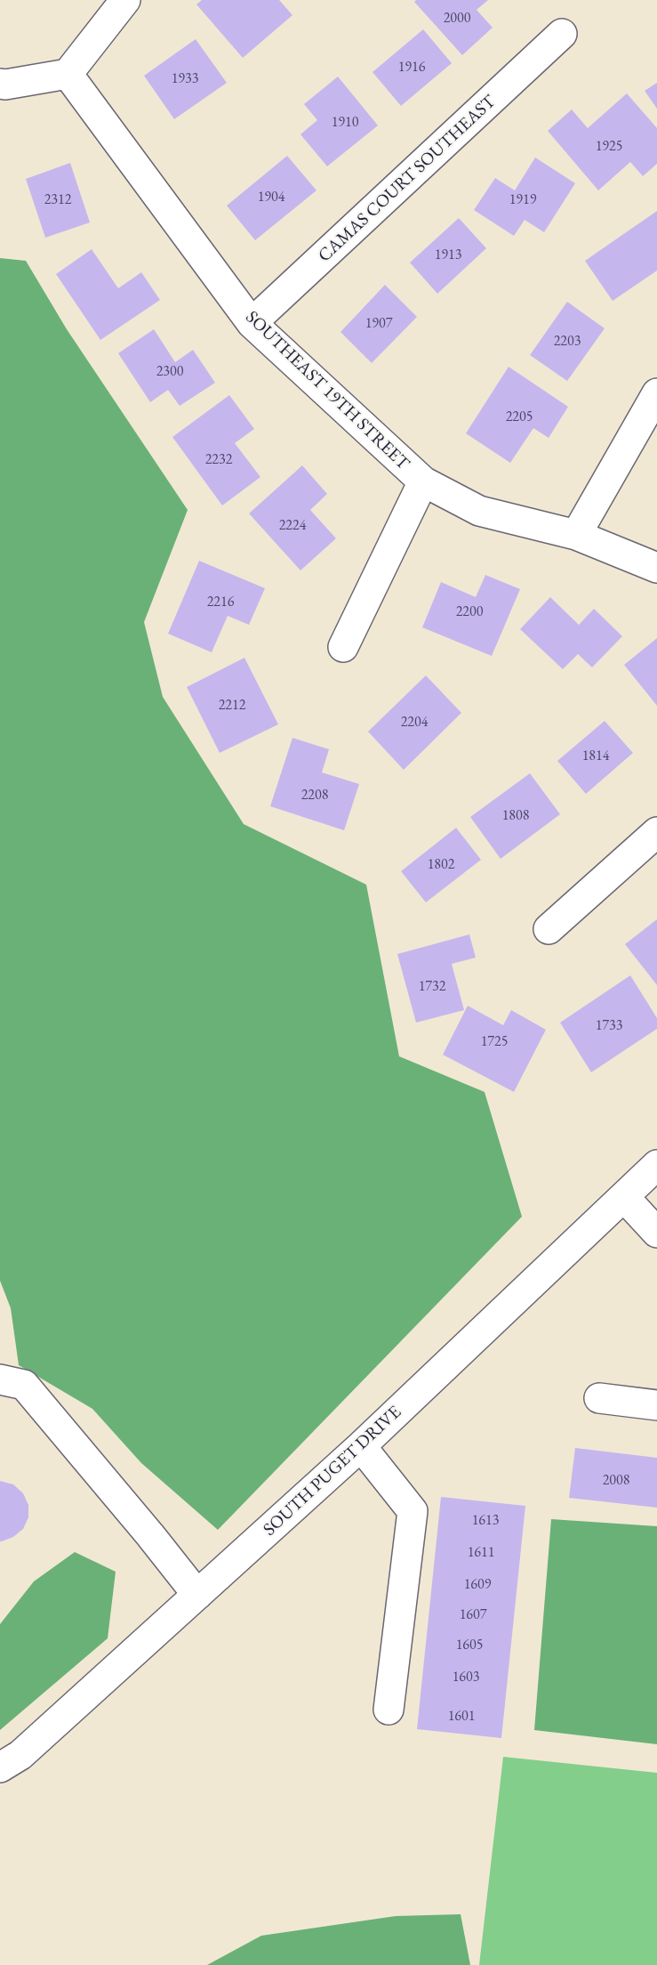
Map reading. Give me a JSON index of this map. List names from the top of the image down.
{
  "streets": {
    "street": ["CAMAS COURT SOUTHEAST", "SOUTHEAST 19TH STREET", "SOUTH PUGET DRIVE"]
  },
  "crossings": [
    ["CAMAS COURT SOUTHEAST", "SOUTHEAST 19TH STREET"]
  ],
  "house_numbers": [
    "2000",
    "1916",
    "1933",
    "1910",
    "1925",
    "1904",
    "2312",
    "1919",
    "1913",
    "1907",
    "2203",
    "2300",
    "2205",
    "2232",
    "2224",
    "2216",
    "2200",
    "2212",
    "2204",
    "1814",
    "2208",
    "1808",
    "1802",
    "1732",
    "1733",
    "1725",
    "2008",
    "1613",
    "1611",
    "1609",
    "1607",
    "1605",
    "1603",
    "1601"
  ]
}
